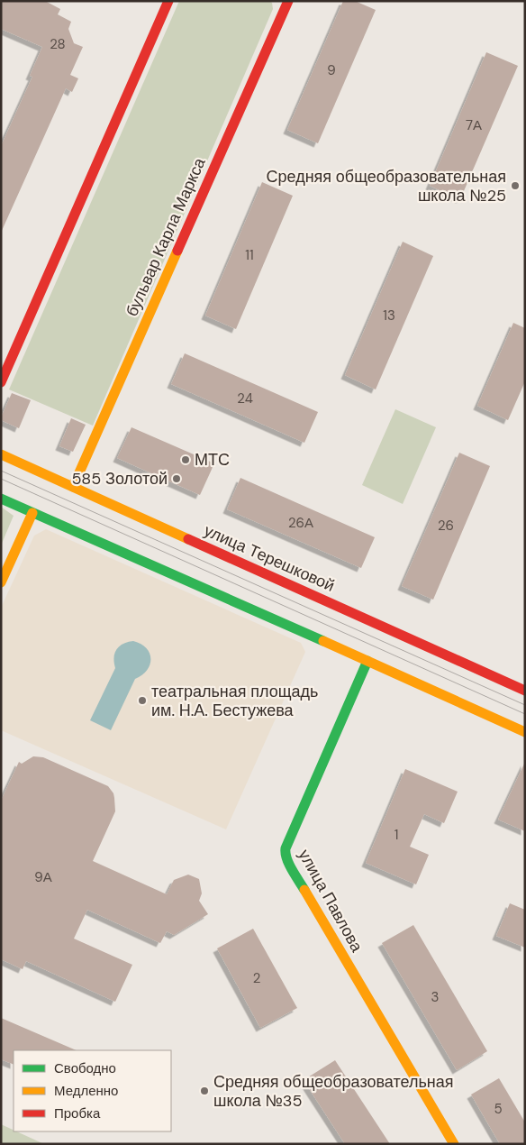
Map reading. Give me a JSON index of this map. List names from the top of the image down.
{
  "streets": {
    "street": ["бульвар Карла Маркса", "улица Терешковой", "улица Павлова"]
  },
  "crossings": [
    ["бульвар Карла Маркса", "улица Терешковой"]
  ],
  "places": [
    "Средняя общеобразовательная школа №25",
    "МТС",
    "585 Золотой",
    "театральная площадь им. Н.А. Бестужева",
    "Средняя общеобразовательная школа №35"
  ],
  "house_numbers": [
    "28",
    "9",
    "7А",
    "11",
    "13",
    "24",
    "26А",
    "26",
    "1",
    "9А",
    "2",
    "3",
    "5"
  ],
  "legend": ["Свободно", "Медленно", "Пробка"]
}
